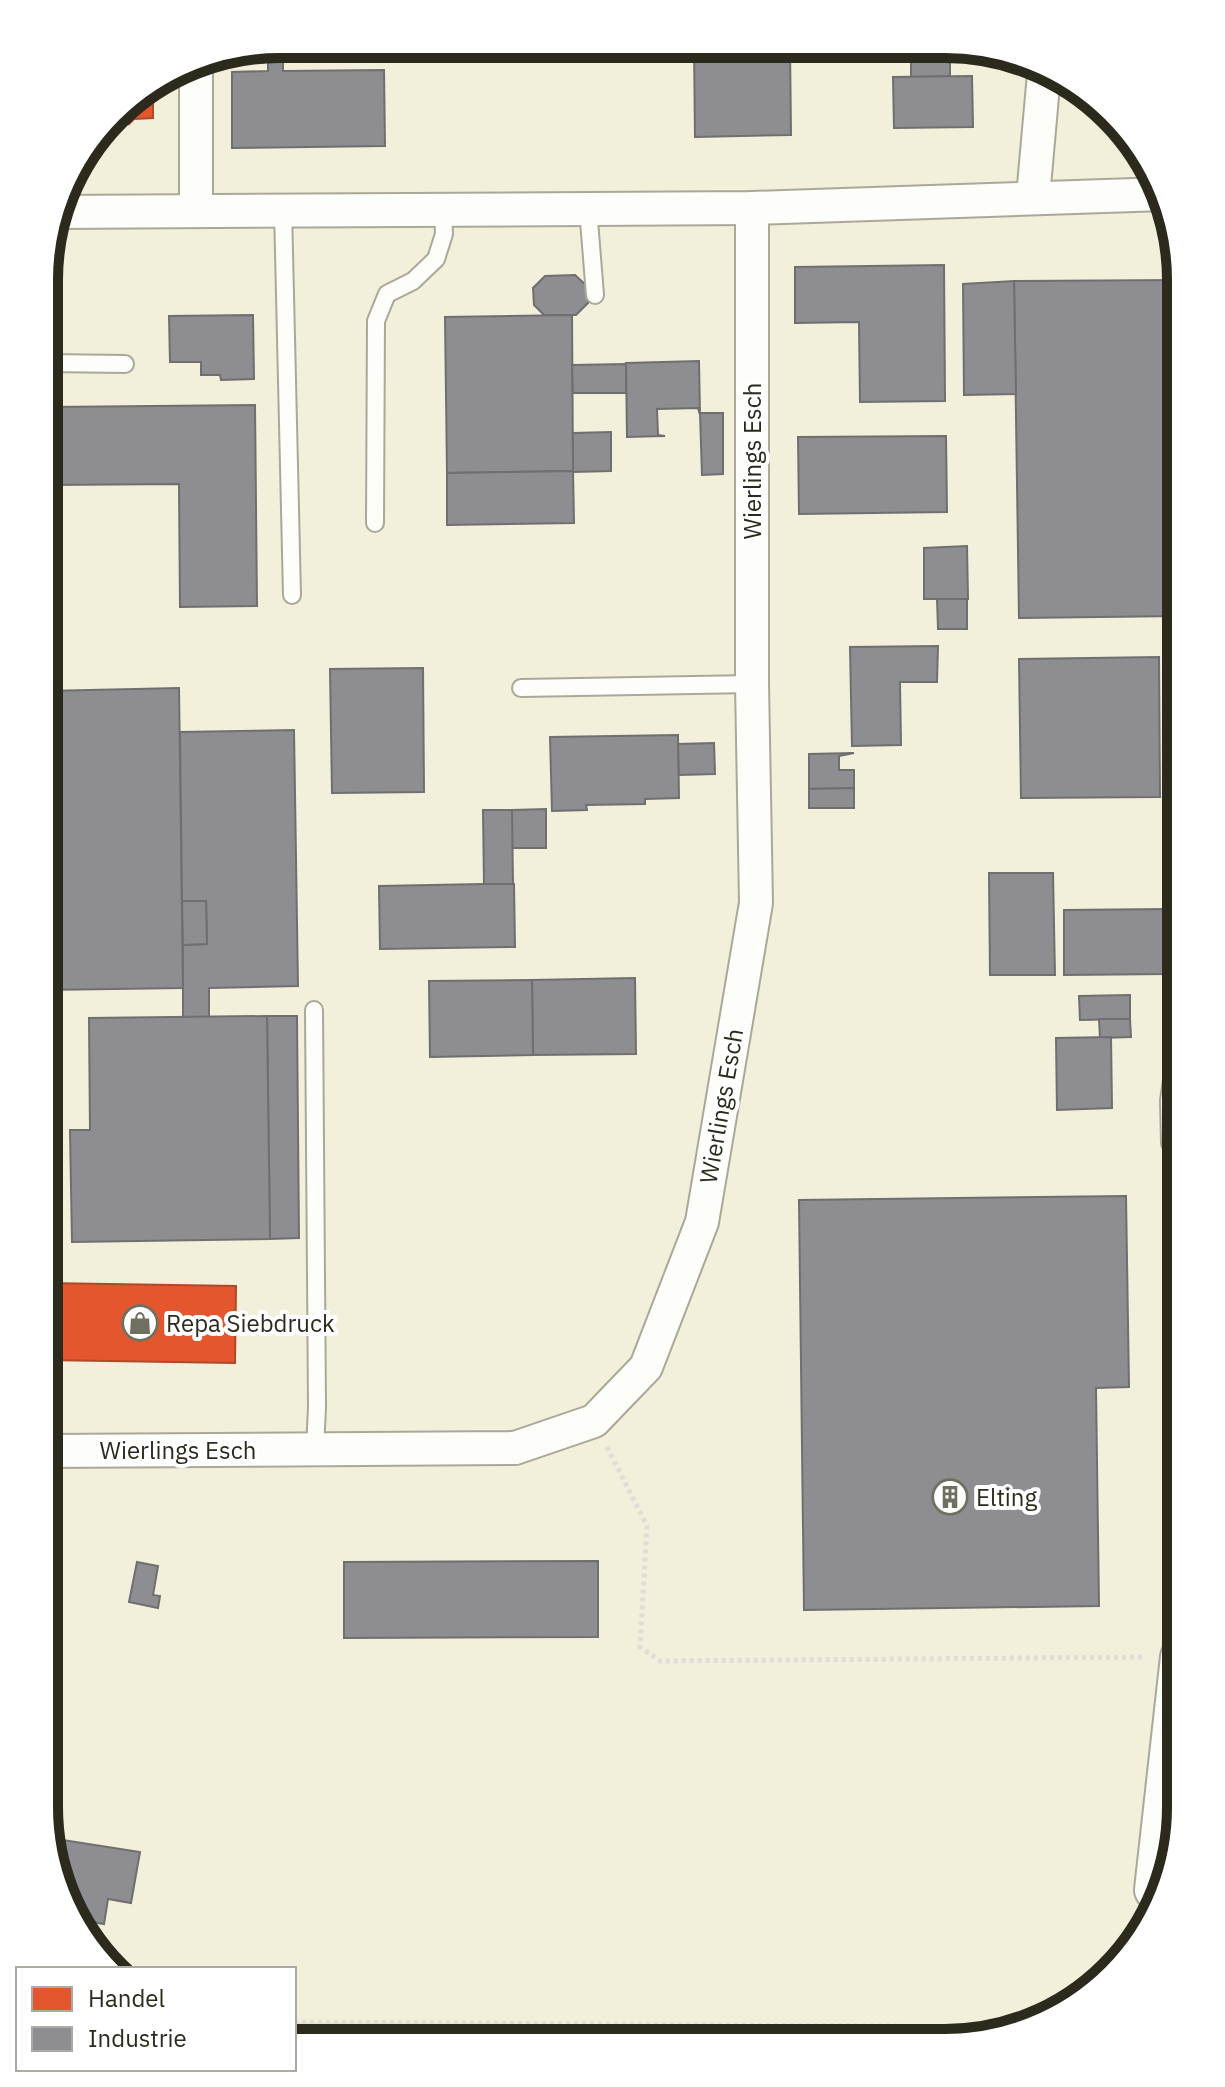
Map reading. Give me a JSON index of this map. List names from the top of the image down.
{
  "streets": {
    "street": ["Wierlings Esch"]
  },
  "places": {
    "shop": ["Repa Siebdruck"],
    "building": ["Elting"]
  },
  "legend": ["Handel", "Industrie"]
}
